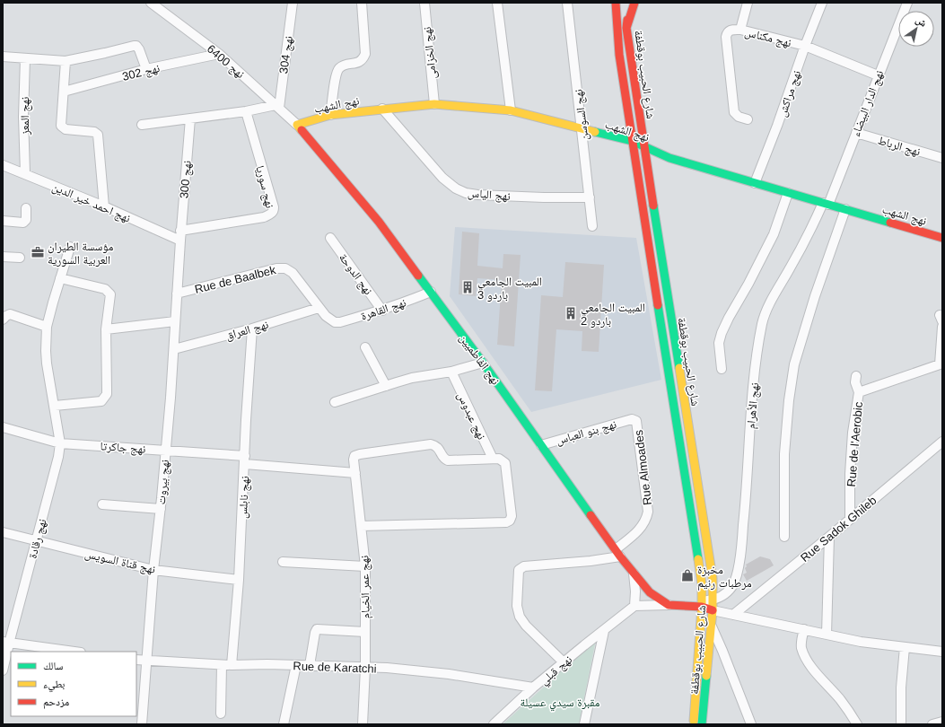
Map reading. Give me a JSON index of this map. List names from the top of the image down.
{
  "streets": {
    "main road": ["شارع الحبيب بوقطفة", "نهج الشهب", "نهج الفاطميين"],
    "street": [
      "نهج مكناس",
      "نهج الخزامى",
      "نهج 304",
      "نهج 6400",
      "نهج 302",
      "نهج مراكش",
      "نهج الدار البيضاء",
      "نهج السوسن",
      "نهج المعز",
      "نهج الرباط",
      "نهج 300",
      "نهج سوريا",
      "نهج الياس",
      "نهج احمد خير الدين",
      "نهج الدوحة",
      "Rue de Baalbek",
      "نهج القاهرة",
      "نهج العراق",
      "نهج الأهرام",
      "نهج عبدوس",
      "نهج بنو العباس",
      "Rue de l'Aerobic",
      "نهج جاكرتا",
      "Rue Almoades",
      "نهج بيروت",
      "نهج نابلس",
      "Rue Sadok Ghileb",
      "نهج رقادة",
      "نهج قناة السويس",
      "نهج عمر الخيام",
      "Rue de Karatchi",
      "نهج قبلي"
    ]
  },
  "crossings": [
    ["نهج مكناس", "نهج مراكش"],
    ["نهج مكناس", "نهج الدار البيضاء"],
    ["نهج الخزامى", "نهج الشهب"],
    ["نهج 304", "نهج 6400"],
    ["نهج 6400", "نهج 302"],
    ["نهج 6400", "نهج الشهب"],
    ["نهج 6400", "نهج الفاطميين"],
    ["شارع الحبيب بوقطفة", "نهج الشهب"],
    ["شارع الحبيب بوقطفة", "نهج الأهرام"],
    ["نهج مراكش", "نهج الشهب"],
    ["نهج الدار البيضاء", "نهج الشهب"],
    ["نهج الدار البيضاء", "نهج الرباط"],
    ["نهج الدار البيضاء", "نهج الأهرام"],
    ["نهج الشهب", "نهج السوسن"],
    ["نهج الشهب", "نهج الياس"],
    ["نهج الشهب", "نهج الفاطميين"],
    ["نهج الشهب", "نهج الأهرام"],
    ["نهج السوسن", "نهج الياس"],
    ["نهج المعز", "نهج احمد خير الدين"],
    ["نهج 300", "نهج سوريا"],
    ["نهج 300", "نهج احمد خير الدين"],
    ["نهج 300", "نهج بيروت"],
    ["نهج سوريا", "نهج احمد خير الدين"],
    ["نهج سوريا", "نهج بيروت"],
    ["نهج احمد خير الدين", "نهج بيروت"],
    ["نهج الدوحة", "نهج القاهرة"],
    ["Rue de Baalbek", "نهج القاهرة"],
    ["Rue de Baalbek", "نهج العراق"],
    ["Rue de Baalbek", "نهج بيروت"],
    ["نهج القاهرة", "نهج الفاطميين"],
    ["نهج العراق", "نهج بيروت"],
    ["نهج العراق", "نهج نابلس"],
    ["نهج الفاطميين", "نهج بنو العباس"],
    ["نهج الفاطميين", "Rue Almoades"],
    ["نهج عبدوس", "نهج عمر الخيام"],
    ["نهج بنو العباس", "Rue Almoades"],
    ["Rue de l'Aerobic", "Rue Sadok Ghileb"],
    ["نهج جاكرتا", "نهج بيروت"],
    ["نهج جاكرتا", "نهج نابلس"],
    ["نهج جاكرتا", "نهج رقادة"],
    ["نهج جاكرتا", "نهج عمر الخيام"],
    ["نهج بيروت", "نهج قناة السويس"],
    ["نهج بيروت", "Rue de Karatchi"],
    ["نهج نابلس", "نهج قناة السويس"],
    ["نهج نابلس", "Rue de Karatchi"],
    ["نهج رقادة", "نهج قناة السويس"],
    ["نهج عمر الخيام", "Rue de Karatchi"],
    ["Rue de Karatchi", "نهج قبلي"]
  ],
  "parks": ["مقبرة سيدي عسيلة"],
  "places": {
    "office": ["مؤسسة الطيران العربية السورية"],
    "building": ["المبيت الجامعي باردو 3", "المبيت الجامعي باردو 2"],
    "shop": ["مخبزة مرطبات رنيم"]
  },
  "legend": ["سالك", "بطيء", "مزدحم"],
  "north": "top right"
}
